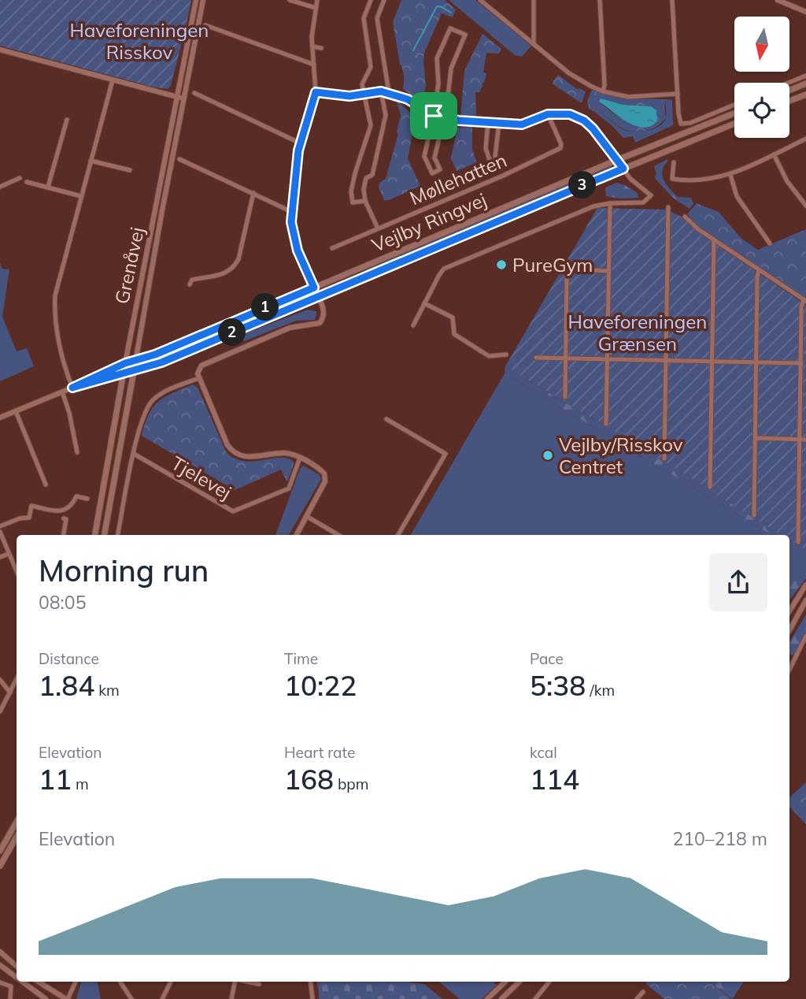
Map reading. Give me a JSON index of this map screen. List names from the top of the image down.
{
  "streets": {
    "main road": ["Vejlby Ringvej", "Grenåvej"],
    "street": ["Møllehatten", "Tjelevej"]
  },
  "crossings": [
    ["Vejlby Ringvej", "Grenåvej"]
  ],
  "parks": ["Haveforeningen Risskov", "Haveforeningen Grænsen"],
  "places": ["PureGym", "Vejlby/Risskov Centret"],
  "north": "bottom",
  "page": {
    "pins": ["3", "1", "2"],
    "heading": ["Morning run", "08:05"],
    "stats": [
      ["Distance", "1.84 km"],
      ["Time", "10:22"],
      ["Pace", "5:38 /km"],
      ["Elevation", "11 m"],
      ["Heart rate", "168 bpm"],
      ["kcal", "114"]
    ],
    "chart": ["Elevation", "210–218 m"]
  }
}
